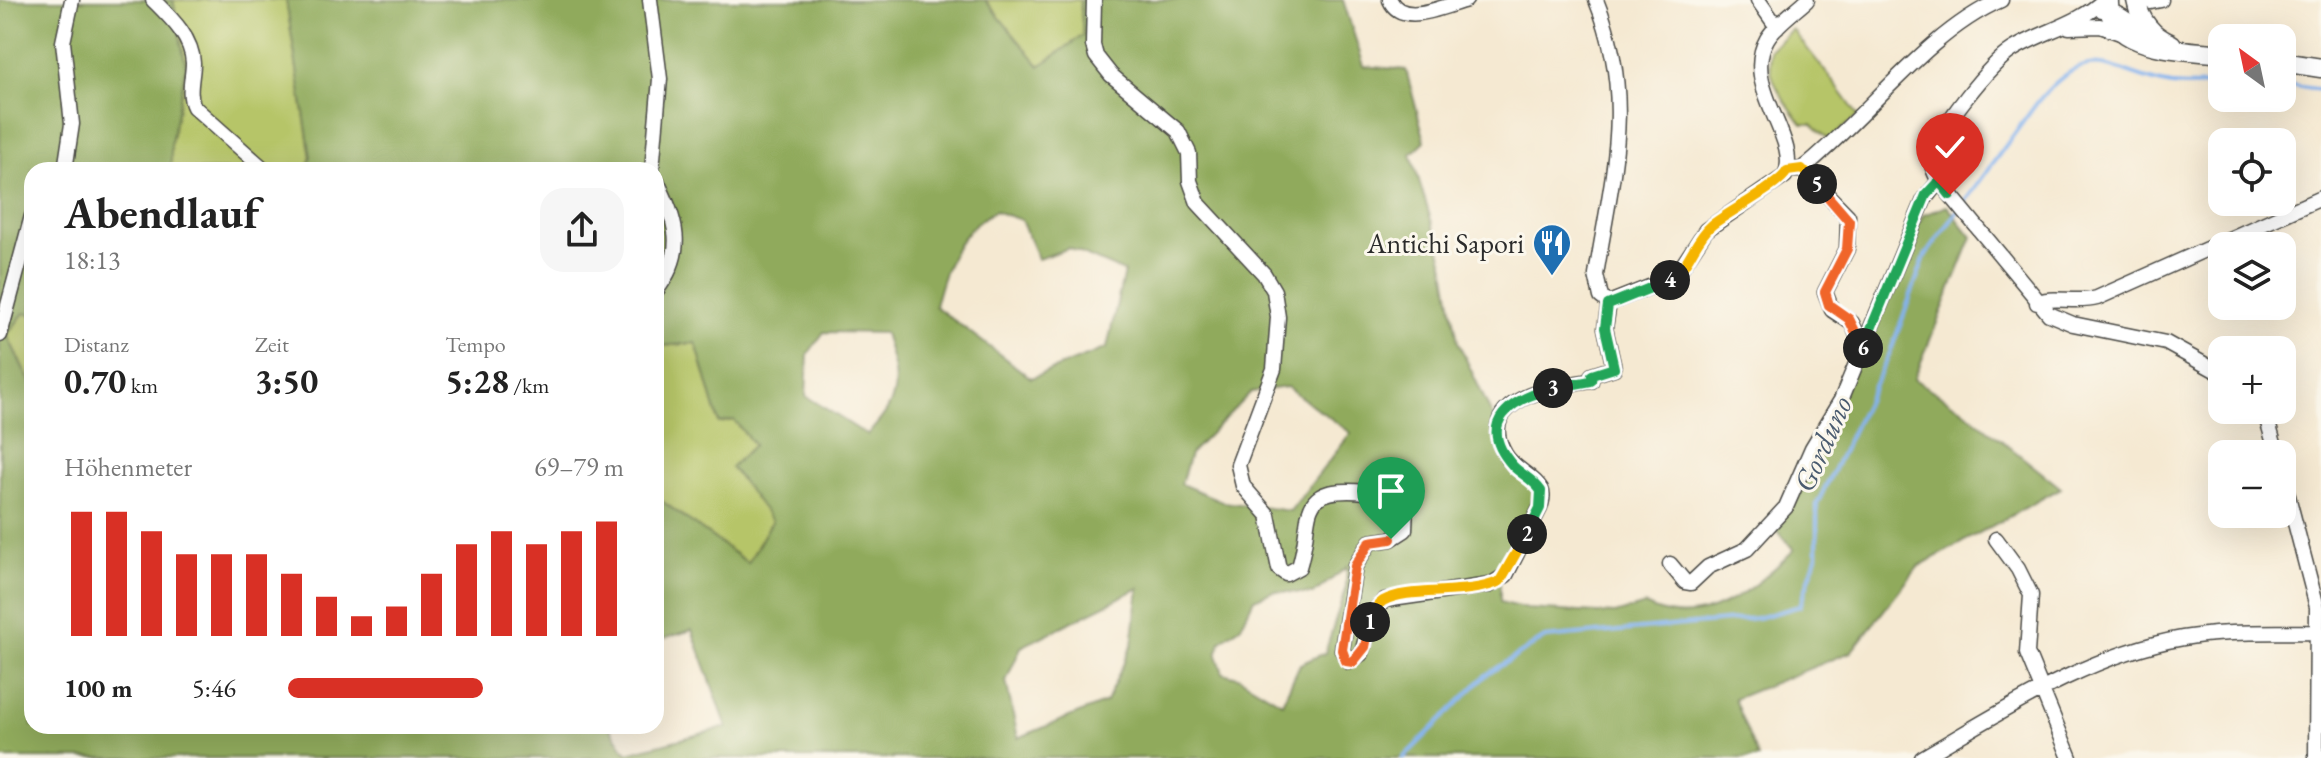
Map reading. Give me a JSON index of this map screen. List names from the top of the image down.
{
  "water": ["Gorduno"],
  "places": {
    "restaurant": ["Antichi Sapori"]
  },
  "north": "top left",
  "page": {
    "map_buttons": ["+", "−"],
    "heading": ["Abendlauf", "18:13"],
    "pins": [
      "5",
      "4",
      "6",
      "3",
      "2",
      "1"
    ],
    "stats": [
      ["Distanz", "0.70 km"],
      ["Zeit", "3:50"],
      ["Tempo", "5:28 /km"]
    ],
    "chart": ["Höhenmeter", "69–79 m"],
    "list": [
      {
        "name": "100 m",
        "note": "5:46"
      }
    ]
  }
}
